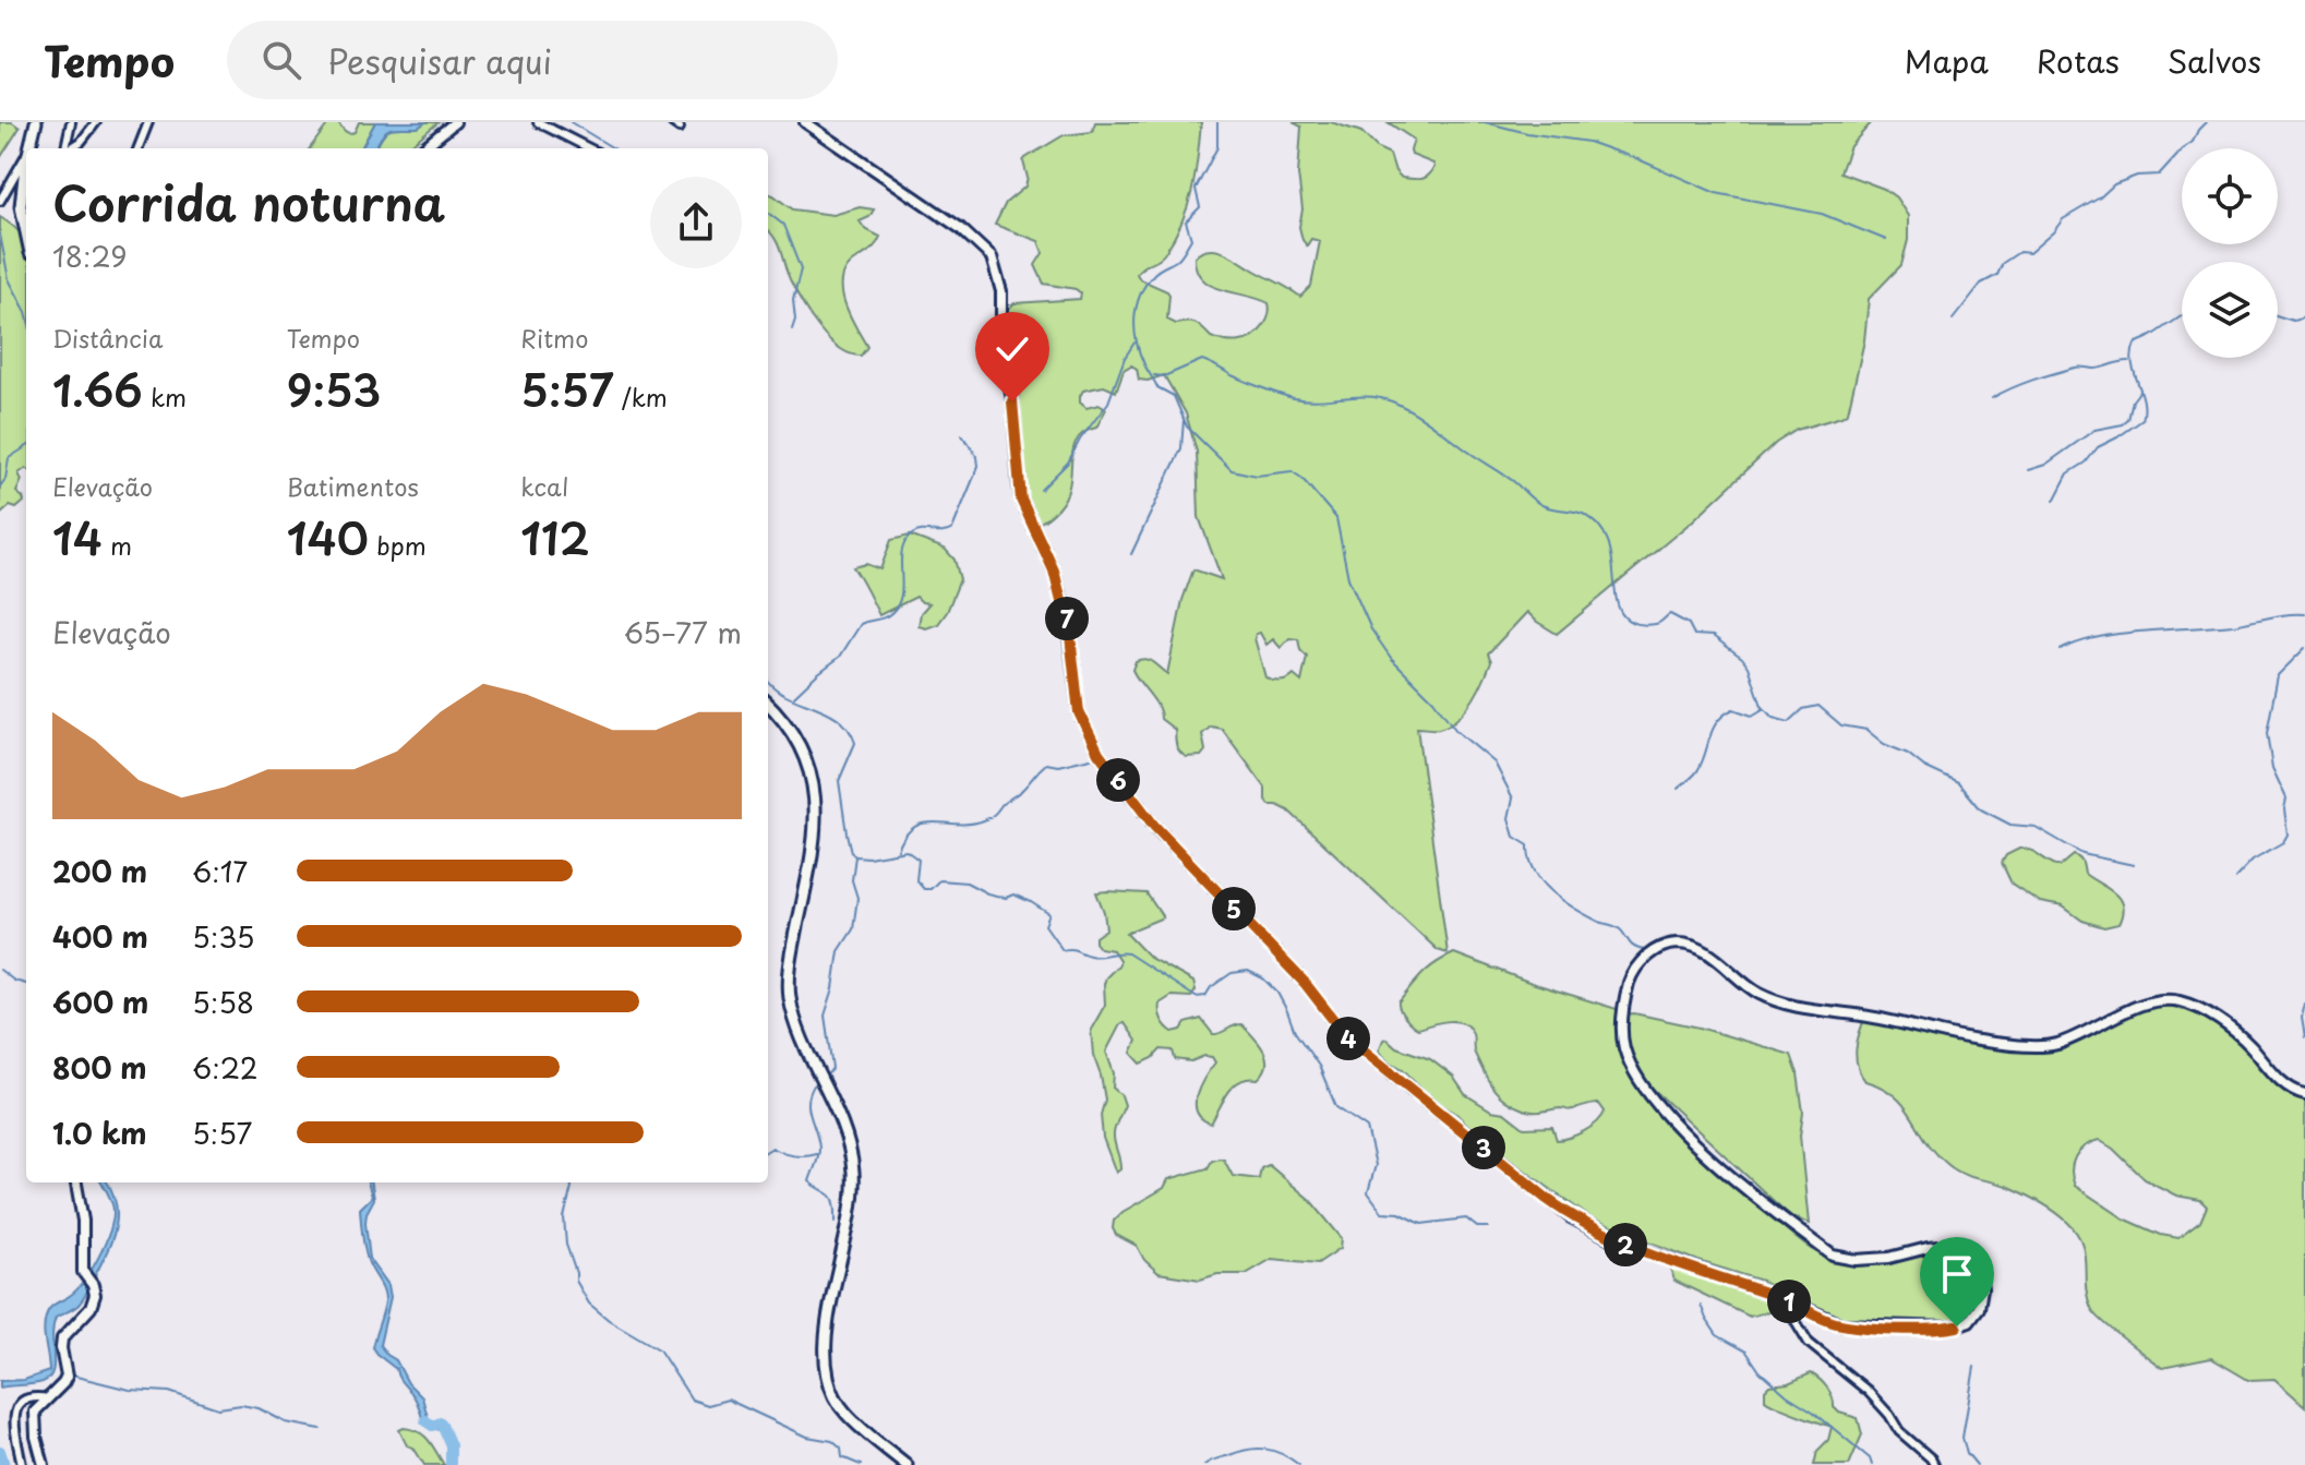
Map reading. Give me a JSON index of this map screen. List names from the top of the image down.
{
  "page": {
    "header": "Tempo",
    "search": "Pesquisar aqui",
    "nav": ["Mapa", "Rotas", "Salvos"],
    "heading": ["Corrida noturna", "18:29"],
    "stats": [
      ["Distância", "1.66 km"],
      ["Tempo", "9:53"],
      ["Ritmo", "5:57 /km"],
      ["Elevação", "14 m"],
      ["Batimentos", "140 bpm"],
      ["kcal", "112"]
    ],
    "chart": ["Elevação", "65–77 m"],
    "pins": [
      "7",
      "6",
      "5",
      "4",
      "3",
      "2",
      "1"
    ],
    "list": [
      {
        "name": "200 m",
        "note": "6:17"
      },
      {
        "name": "400 m",
        "note": "5:35"
      },
      {
        "name": "600 m",
        "note": "5:58"
      },
      {
        "name": "800 m",
        "note": "6:22"
      },
      {
        "name": "1.0 km",
        "note": "5:57"
      }
    ]
  }
}
